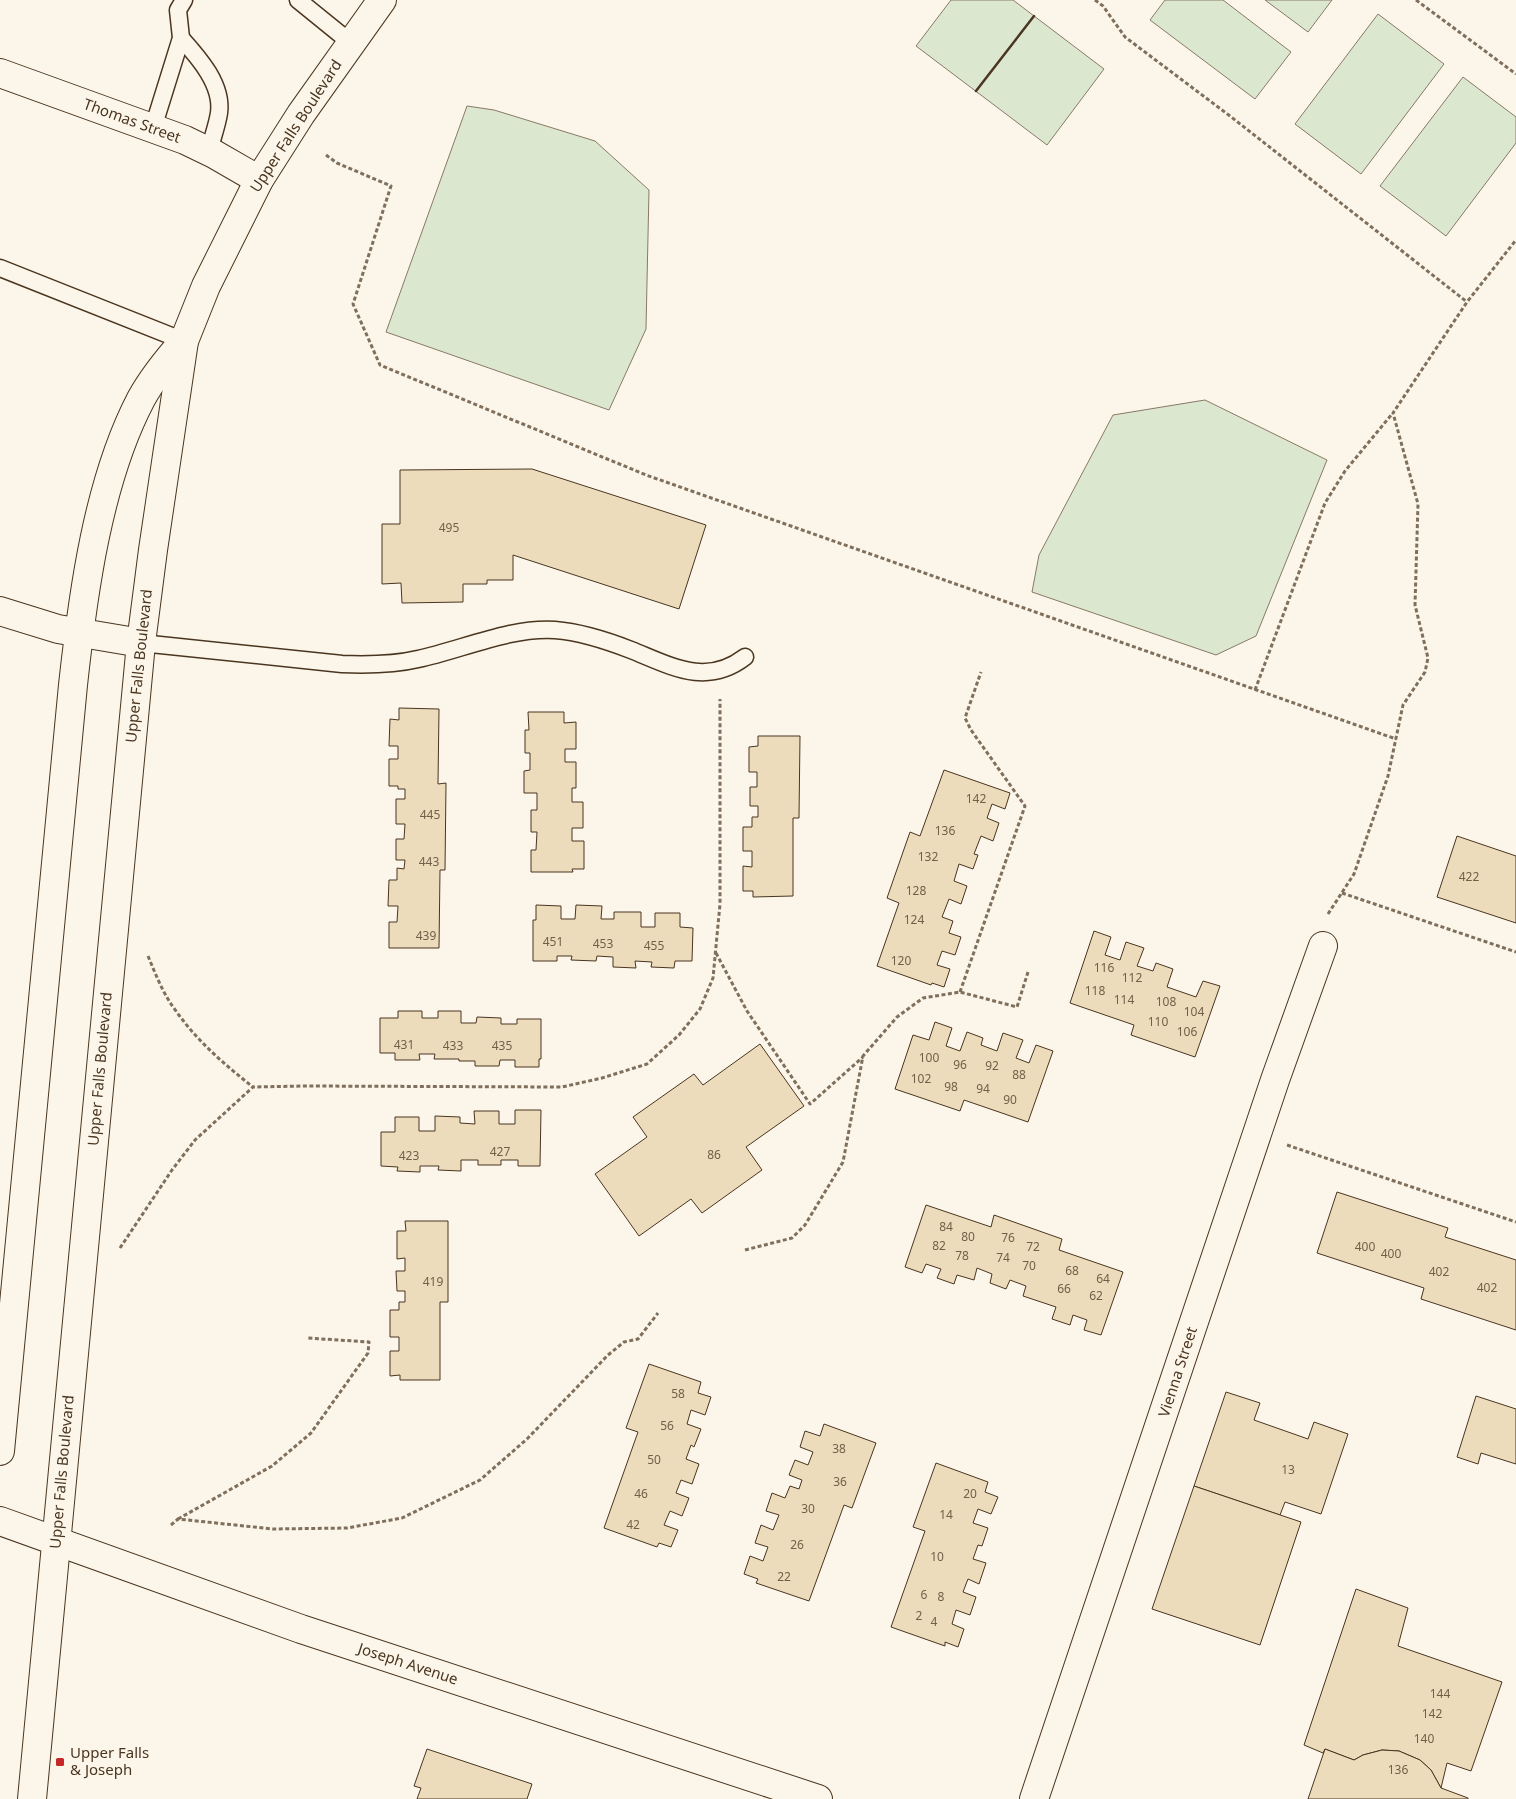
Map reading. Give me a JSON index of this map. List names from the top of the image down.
{
  "streets": {
    "main road": [
      "Thomas Street",
      "Upper Falls Boulevard",
      "Vienna Street",
      "Joseph Avenue"
    ]
  },
  "crossings": [
    ["Thomas Street", "Upper Falls Boulevard"],
    ["Upper Falls Boulevard", "Joseph Avenue"]
  ],
  "places": {
    "transit": ["Upper Falls & Joseph"]
  },
  "house_numbers": [
    "495",
    "142",
    "445",
    "136",
    "132",
    "443",
    "422",
    "128",
    "124",
    "439",
    "451",
    "453",
    "455",
    "120",
    "116",
    "112",
    "118",
    "114",
    "108",
    "104",
    "110",
    "106",
    "431",
    "433",
    "435",
    "100",
    "96",
    "92",
    "88",
    "102",
    "98",
    "94",
    "90",
    "427",
    "86",
    "423",
    "84",
    "80",
    "76",
    "82",
    "72",
    "400",
    "400",
    "78",
    "74",
    "70",
    "68",
    "402",
    "64",
    "419",
    "402",
    "66",
    "62",
    "58",
    "56",
    "38",
    "50",
    "13",
    "36",
    "46",
    "20",
    "30",
    "14",
    "42",
    "26",
    "10",
    "22",
    "6",
    "8",
    "2",
    "4",
    "144",
    "142",
    "140",
    "136"
  ]
}
